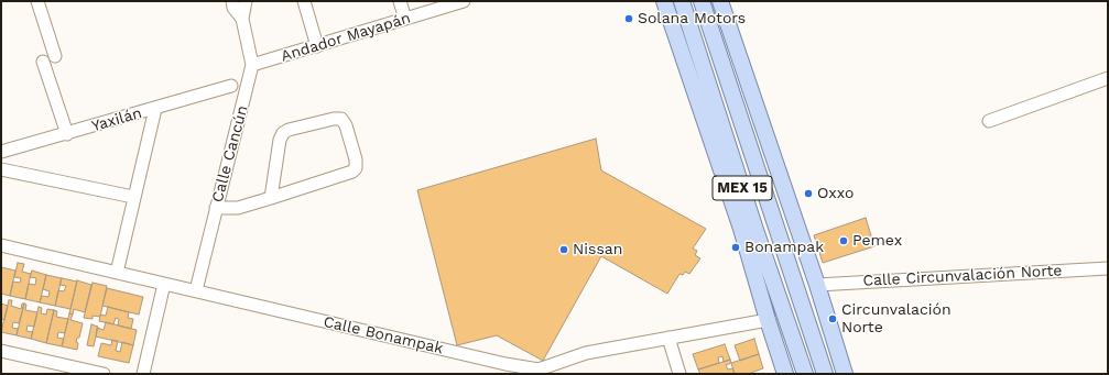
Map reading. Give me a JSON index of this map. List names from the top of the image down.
{
  "streets": {
    "main road": ["MEX 15"],
    "street": [
      "Andador Mayapán",
      "Yaxilán",
      "Calle Cancún",
      "Calle Circunvalación Norte",
      "Calle Bonampak"
    ]
  },
  "crossings": [
    ["Andador Mayapán", "Calle Cancún"],
    ["Calle Cancún", "Calle Bonampak"]
  ],
  "places": [
    "Solana Motors",
    "Oxxo",
    "Pemex",
    "Bonampak",
    "Nissan",
    "Circunvalación Norte"
  ]
}
